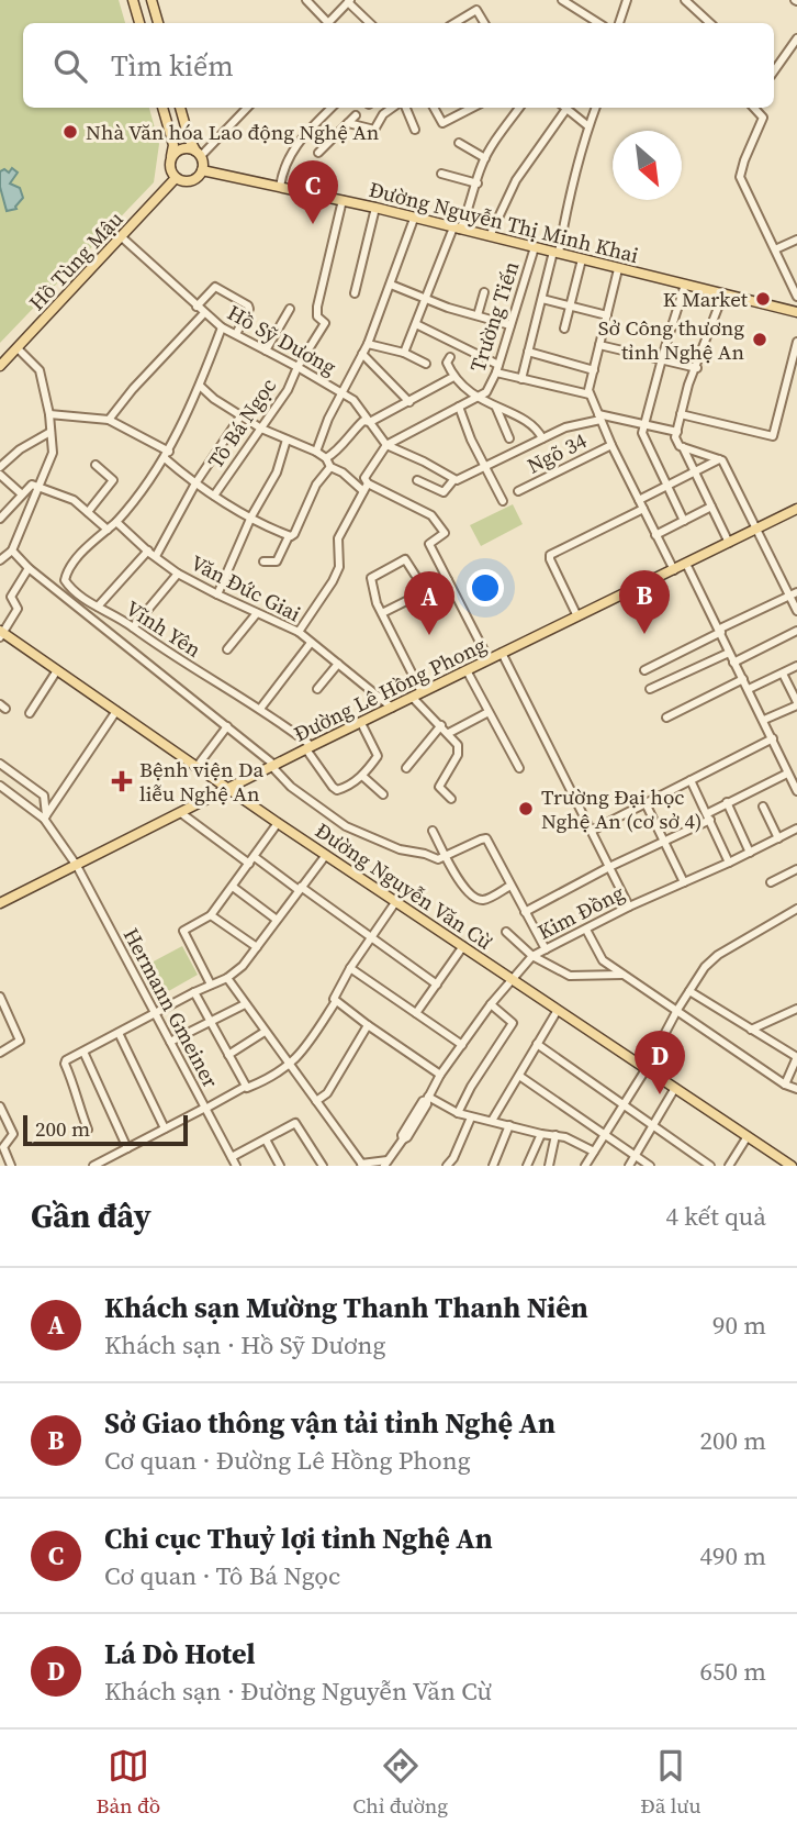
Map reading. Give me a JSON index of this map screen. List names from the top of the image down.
{
  "streets": {
    "main road": [
      "Đường Nguyễn Thị Minh Khai",
      "Hồ Tùng Mậu",
      "Đường Lê Hồng Phong",
      "Đường Nguyễn Văn Cừ"
    ],
    "street": [
      "Trường Tiến",
      "Hồ Sỹ Dương",
      "Tô Bá Ngọc",
      "Ngõ 34",
      "Văn Đức Giai",
      "Vĩnh Yên",
      "Kim Đồng",
      "Hermann Gmeiner"
    ]
  },
  "crossings": [
    ["Đường Nguyễn Thị Minh Khai", "Hồ Tùng Mậu"],
    ["Đường Nguyễn Thị Minh Khai", "Trường Tiến"],
    ["Đường Nguyễn Thị Minh Khai", "Tô Bá Ngọc"],
    ["Hồ Tùng Mậu", "Hồ Sỹ Dương"],
    ["Trường Tiến", "Hồ Sỹ Dương"],
    ["Trường Tiến", "Văn Đức Giai"],
    ["Hồ Sỹ Dương", "Tô Bá Ngọc"],
    ["Văn Đức Giai", "Vĩnh Yên"],
    ["Văn Đức Giai", "Đường Lê Hồng Phong"],
    ["Vĩnh Yên", "Đường Lê Hồng Phong"],
    ["Đường Lê Hồng Phong", "Đường Nguyễn Văn Cừ"],
    ["Đường Lê Hồng Phong", "Hermann Gmeiner"],
    ["Đường Nguyễn Văn Cừ", "Kim Đồng"]
  ],
  "places": {
    "other": [
      "Nhà Văn hóa Lao động Nghệ An",
      "K Market",
      "Sở Công thương tỉnh Nghệ An",
      "Trường Đại học Nghệ An (cơ sở 4)"
    ],
    "health": ["Bệnh viện Da liễu Nghệ An"]
  },
  "scale_bar": "200 m",
  "north": "bottom right",
  "page": {
    "search": "Tìm kiếm",
    "pins": [
      "C",
      "B",
      "A",
      "D"
    ],
    "scale": "200 m",
    "heading": ["Gần đây", "4 kết quả"],
    "list": [
      {
        "mark": "A",
        "name": "Khách sạn Mường Thanh Thanh Niên",
        "note": "Khách sạn · Hồ Sỹ Dương",
        "value": "90 m"
      },
      {
        "mark": "B",
        "name": "Sở Giao thông vận tải tỉnh Nghệ An",
        "note": "Cơ quan · Đường Lê Hồng Phong",
        "value": "200 m"
      },
      {
        "mark": "C",
        "name": "Chi cục Thuỷ lợi tỉnh Nghệ An",
        "note": "Cơ quan · Tô Bá Ngọc",
        "value": "490 m"
      },
      {
        "mark": "D",
        "name": "Lá Dò Hotel",
        "note": "Khách sạn · Đường Nguyễn Văn Cừ",
        "value": "650 m"
      }
    ],
    "nav": ["Bản đồ", "Chỉ đường", "Đã lưu"]
  }
}
